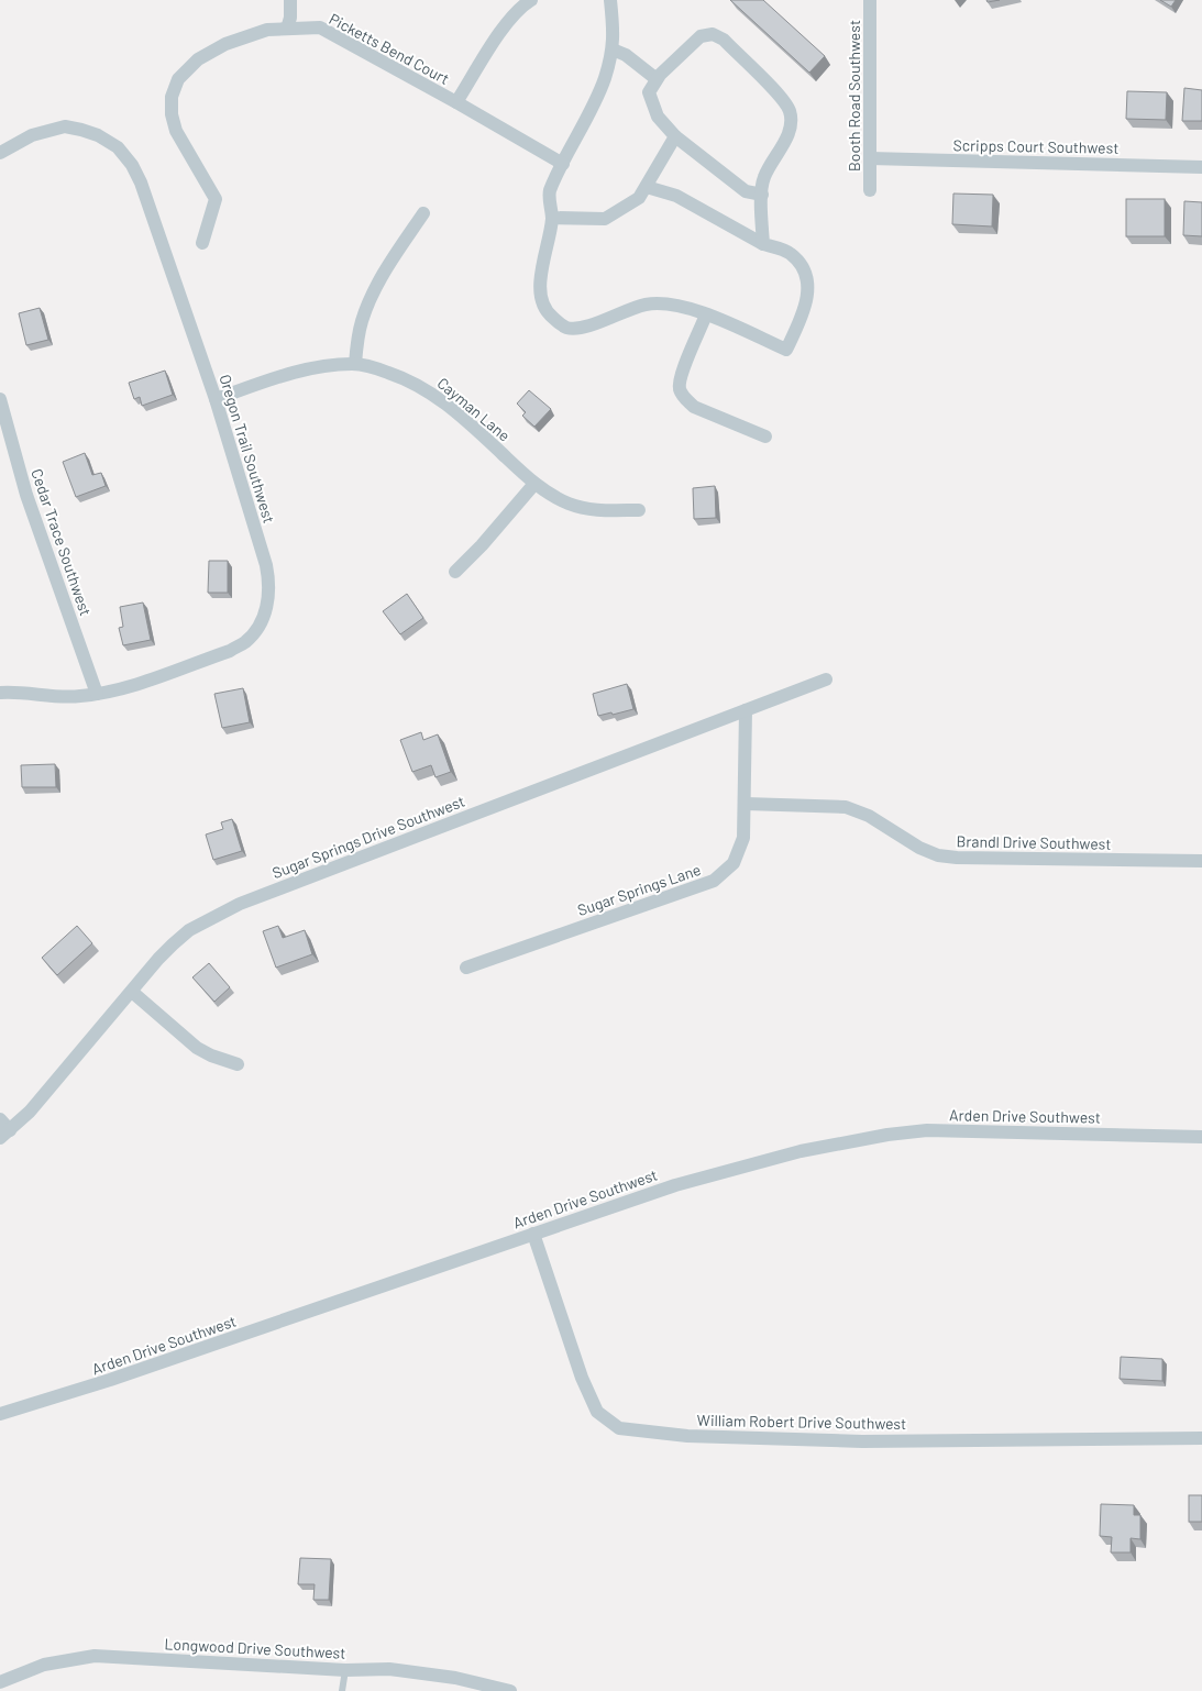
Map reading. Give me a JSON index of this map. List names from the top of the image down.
{
  "streets": {
    "street": [
      "Picketts Bend Court",
      "Booth Road Southwest",
      "Scripps Court Southwest",
      "Cayman Lane",
      "Oregon Trail Southwest",
      "Cedar Trace Southwest",
      "Sugar Springs Drive Southwest",
      "Brandl Drive Southwest",
      "Sugar Springs Lane",
      "Arden Drive Southwest",
      "William Robert Drive Southwest",
      "Longwood Drive Southwest"
    ]
  },
  "crossings": [
    ["Booth Road Southwest", "Scripps Court Southwest"],
    ["Cayman Lane", "Oregon Trail Southwest"],
    ["Oregon Trail Southwest", "Cedar Trace Southwest"],
    ["Sugar Springs Drive Southwest", "Sugar Springs Lane"],
    ["Brandl Drive Southwest", "Sugar Springs Lane"],
    ["Arden Drive Southwest", "William Robert Drive Southwest"]
  ]
}
